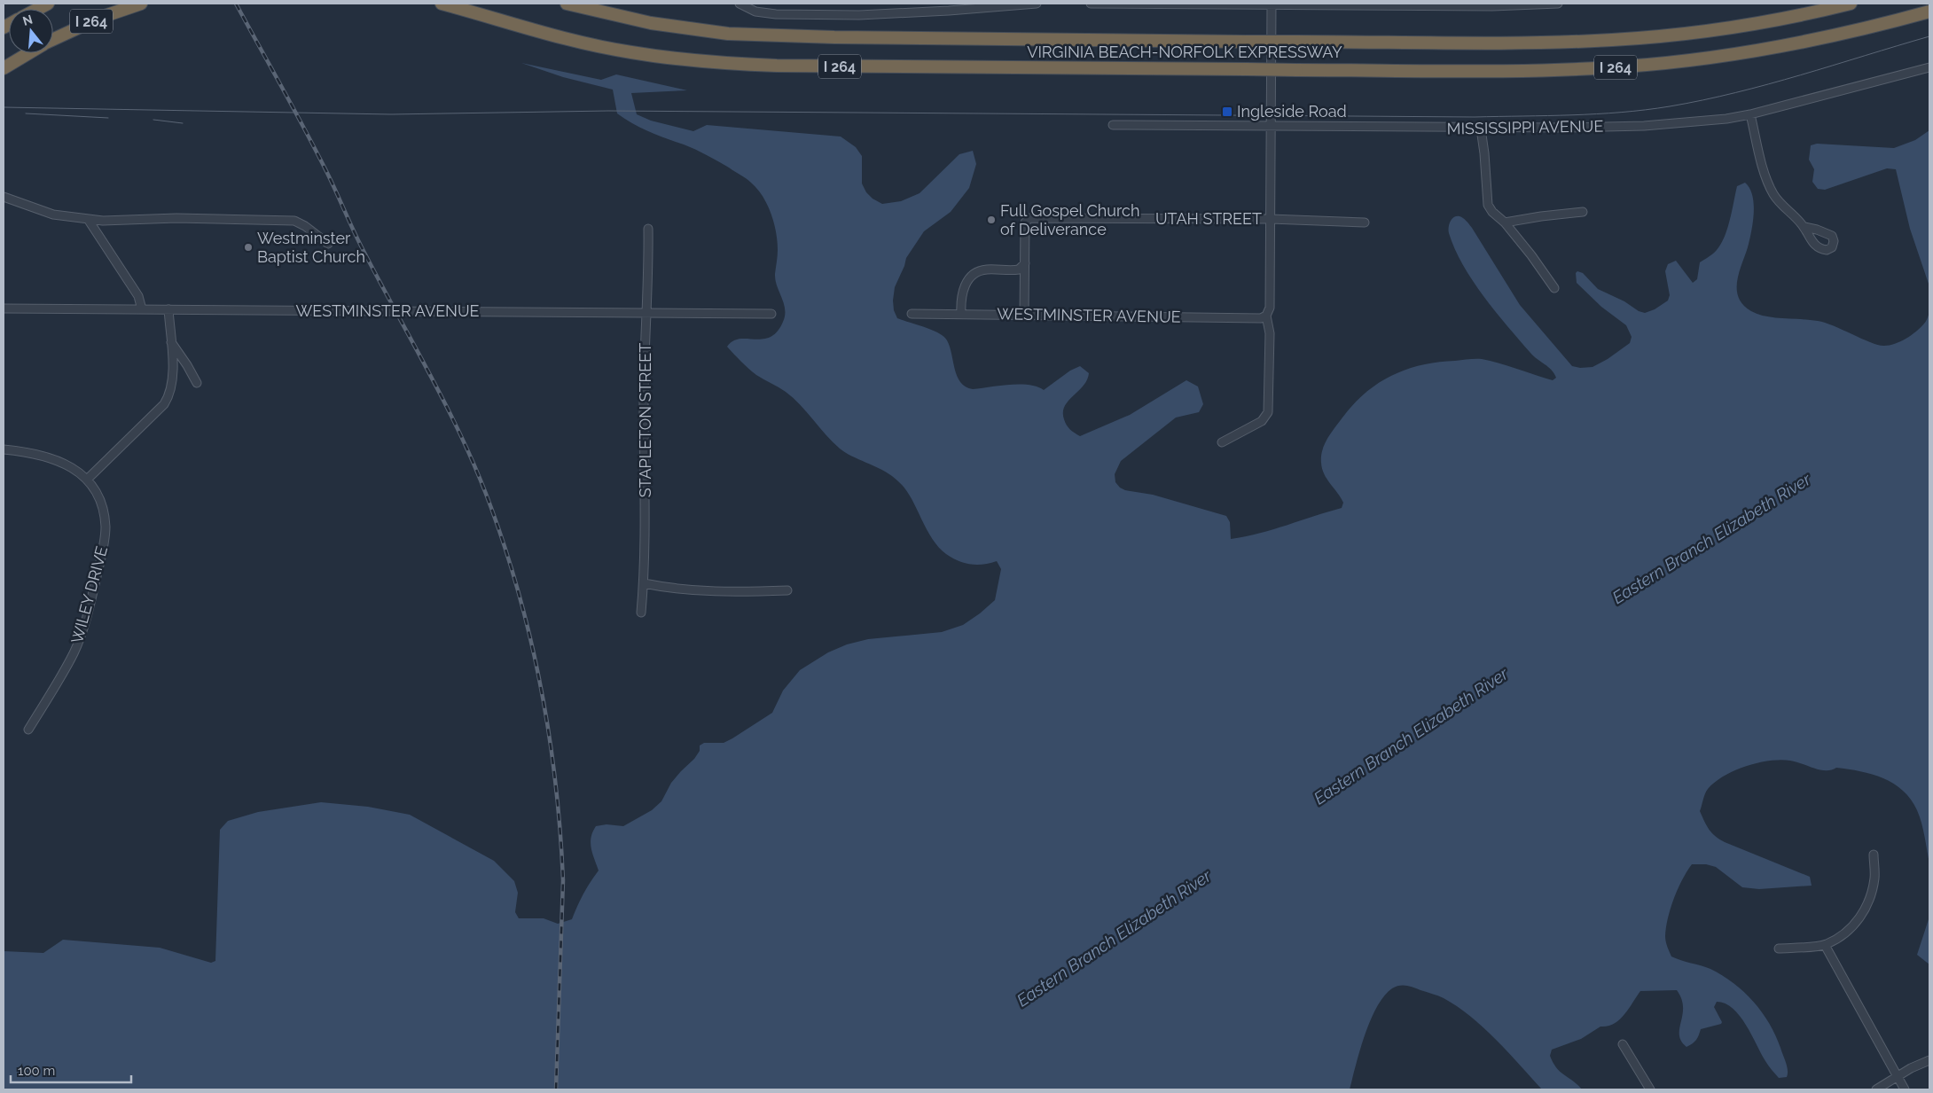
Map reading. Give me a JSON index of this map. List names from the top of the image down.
{
  "streets": {
    "highway": ["I 264", "VIRGINIA BEACH-NORFOLK EXPRESSWAY"],
    "street": [
      "MISSISSIPPI AVENUE",
      "UTAH STREET",
      "WESTMINSTER AVENUE",
      "STAPLETON STREET",
      "WILEY DRIVE"
    ]
  },
  "crossings": [
    ["WESTMINSTER AVENUE", "STAPLETON STREET"]
  ],
  "water": ["Eastern Branch Elizabeth River"],
  "places": {
    "transit": ["Ingleside Road"],
    "other": ["Full Gospel Church of Deliverance", "Westminster Baptist Church"]
  },
  "scale_bar": "100 m",
  "north": "top"
}
